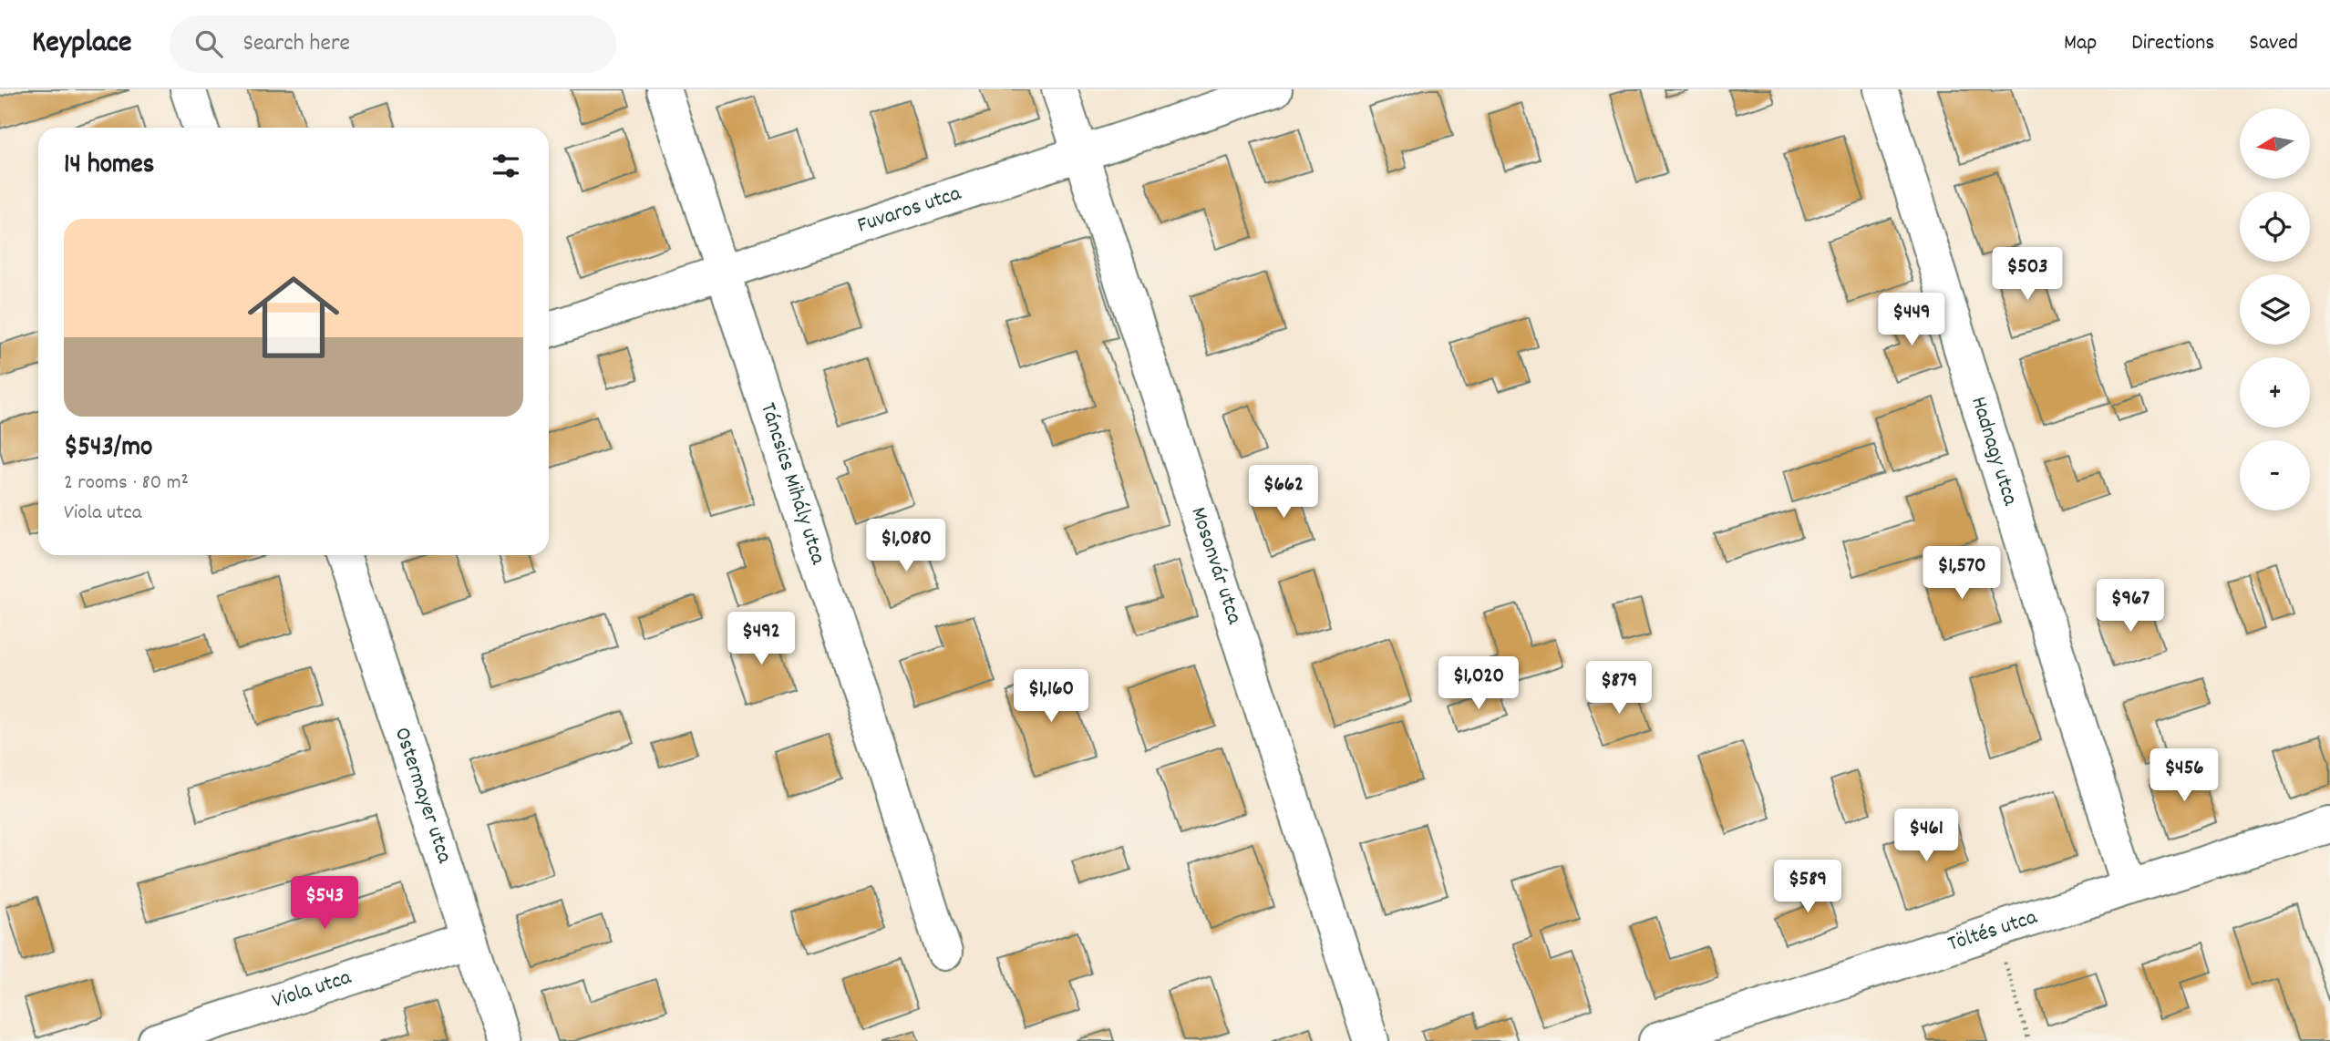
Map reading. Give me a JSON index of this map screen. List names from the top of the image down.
{
  "streets": {
    "street": [
      "Fuvaros utca",
      "Hadnagy utca",
      "Táncsics Mihály utca",
      "Mosonvár utca",
      "Ostermayer utca",
      "Töltés utca",
      "Viola utca"
    ]
  },
  "crossings": [
    ["Fuvaros utca", "Táncsics Mihály utca"],
    ["Fuvaros utca", "Mosonvár utca"],
    ["Hadnagy utca", "Töltés utca"],
    ["Ostermayer utca", "Viola utca"]
  ],
  "north": "left",
  "page": {
    "header": "Keyplace",
    "search": "Search here",
    "nav": ["Map", "Directions", "Saved"],
    "map_buttons": ["+", "−"],
    "heading": "14 homes",
    "list": [
      {
        "name": "$543/mo",
        "note": "2 rooms · 80 m² · Viola utca"
      }
    ],
    "price": [
      "$503",
      "$449",
      "$662",
      "$1,080",
      "$1,570",
      "$967",
      "$492",
      "$1,020",
      "$879",
      "$1,160",
      "$456",
      "$461",
      "$589",
      "$543"
    ]
  }
}
